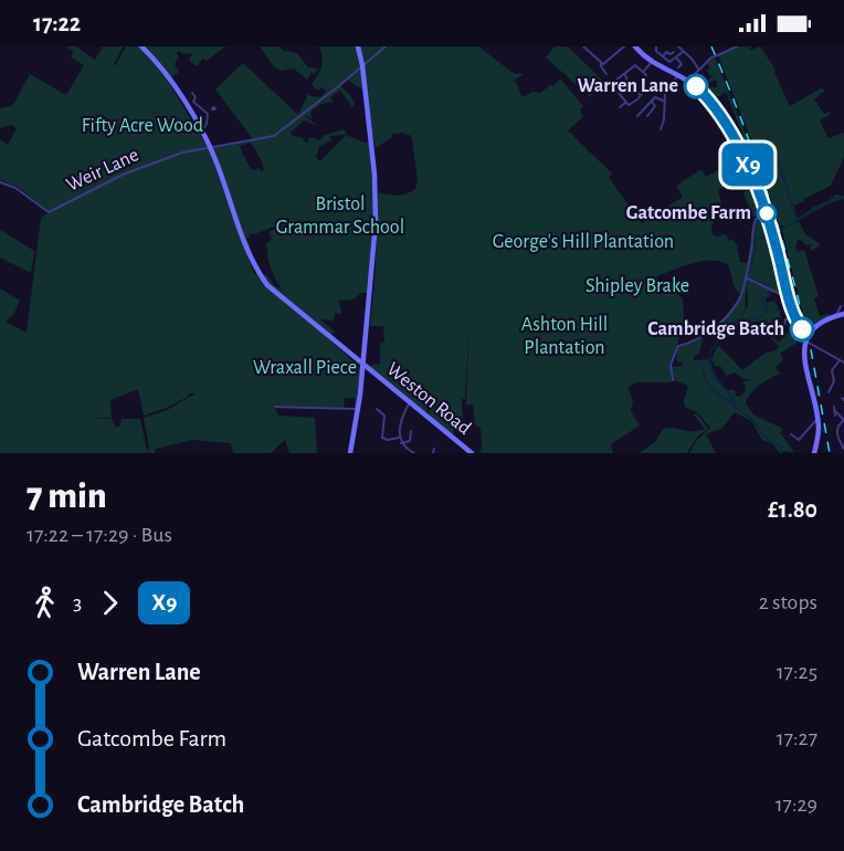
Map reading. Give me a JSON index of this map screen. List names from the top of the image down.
{
  "streets": {
    "main road": ["Weston Road"],
    "street": ["Weir Lane"]
  },
  "crossings": [
    ["Weir Lane", "Weston Road"]
  ],
  "parks": [
    "Fifty Acre Wood",
    "Bristol Grammar School",
    "George's Hill Plantation",
    "Shipley Brake",
    "Ashton Hill Plantation",
    "Wraxall Piece"
  ],
  "places": ["Warren Lane", "Gatcombe Farm", "Cambridge Batch"],
  "lines": ["bus line X9"],
  "page": {
    "status": "17:22",
    "on_map": "X9",
    "heading": ["7 min", "17:22 – 17:29 · Bus", "£1.80"],
    "legs": ["3", "X9", "2 stops"],
    "list": [
      {
        "name": "Warren Lane",
        "value": "17:25"
      },
      {
        "name": "Gatcombe Farm",
        "value": "17:27"
      },
      {
        "name": "Cambridge Batch",
        "value": "17:29"
      }
    ]
  }
}
